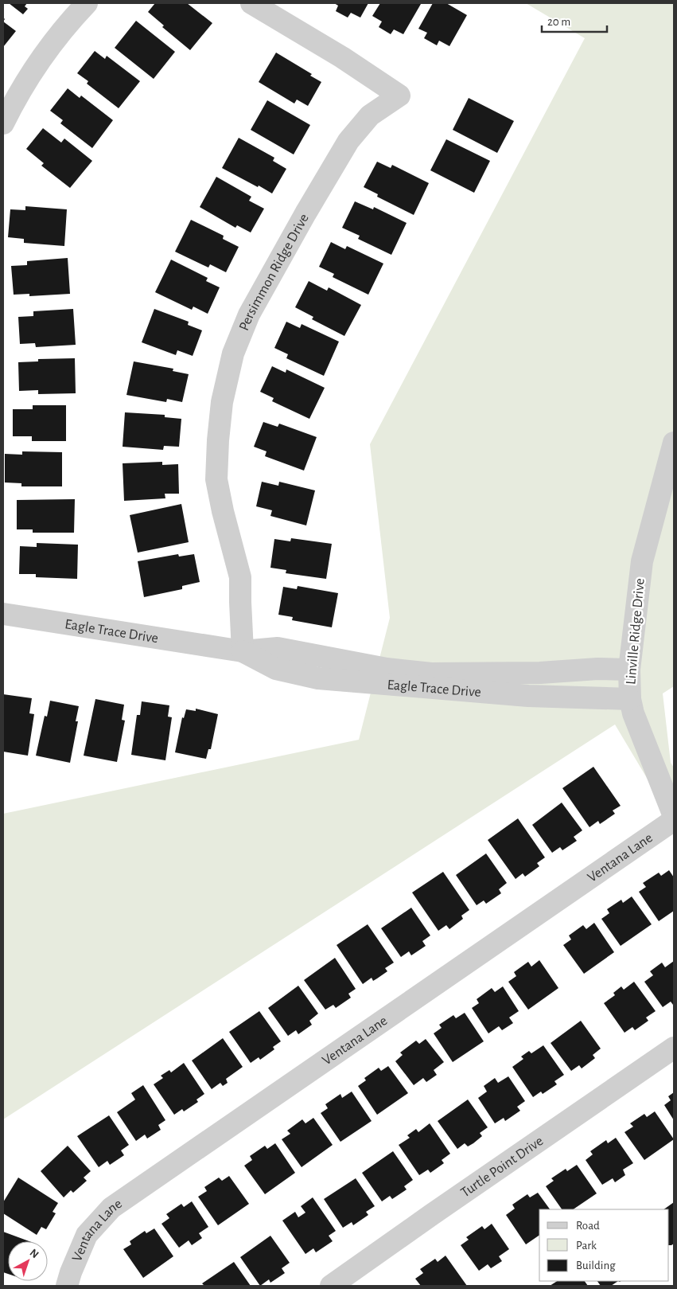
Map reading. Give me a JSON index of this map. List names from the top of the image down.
{
  "streets": {
    "street": [
      "Persimmon Ridge Drive",
      "Eagle Trace Drive",
      "Linville Ridge Drive",
      "Ventana Lane",
      "Turtle Point Drive"
    ]
  },
  "crossings": [
    ["Persimmon Ridge Drive", "Eagle Trace Drive"],
    ["Eagle Trace Drive", "Linville Ridge Drive"]
  ],
  "legend": ["Road", "Park", "Building"],
  "scale_bar": "20 m",
  "north": "top right"
}
